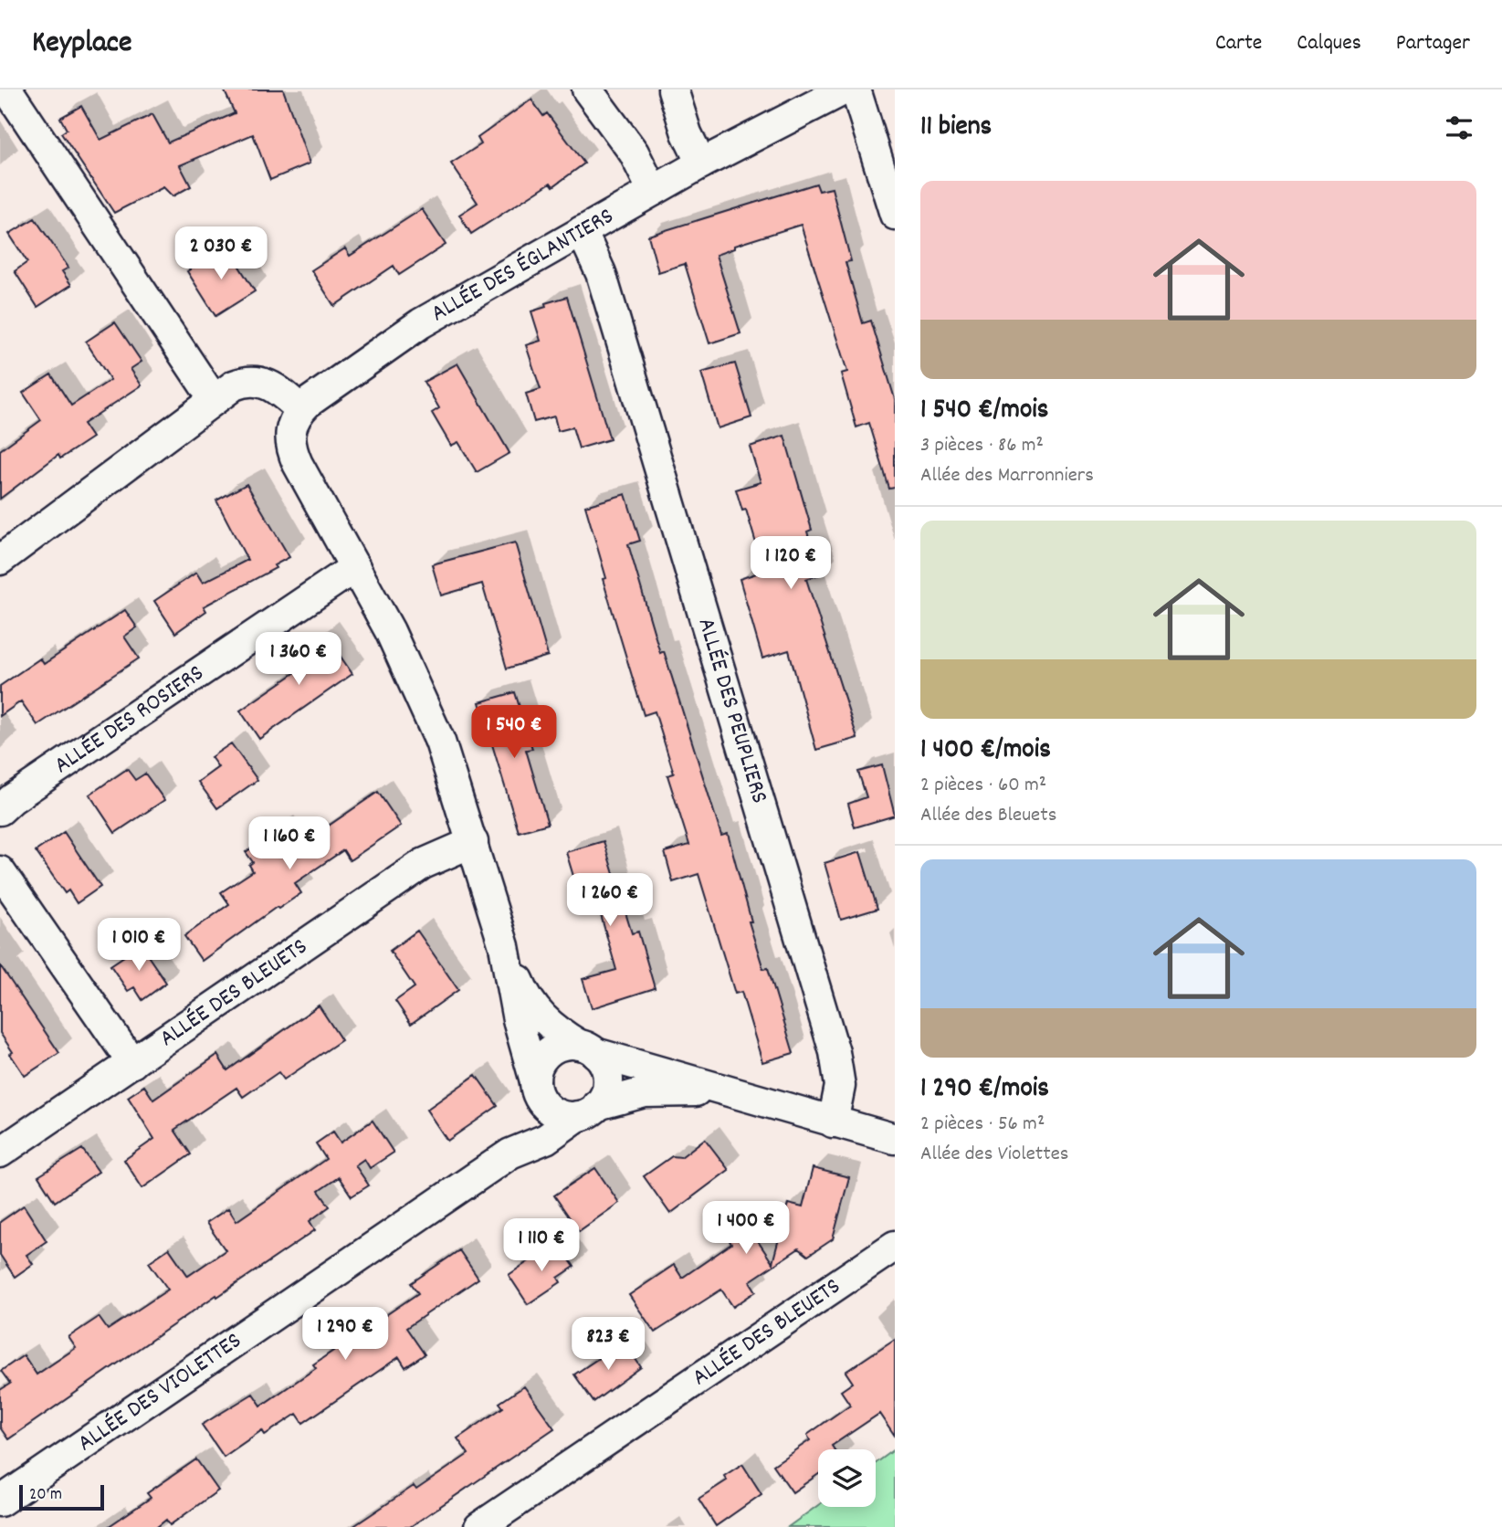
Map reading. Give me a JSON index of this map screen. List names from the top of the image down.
{
  "streets": {
    "street": [
      "ALLÉE DES ÉGLANTIERS",
      "ALLÉE DES PEUPLIERS",
      "ALLÉE DES ROSIERS",
      "ALLÉE DES BLEUETS",
      "ALLÉE DES VIOLETTES"
    ]
  },
  "crossings": [
    ["ALLÉE DES ÉGLANTIERS", "ALLÉE DES PEUPLIERS"]
  ],
  "scale_bar": "20 m",
  "page": {
    "header": "Keyplace",
    "nav": ["Carte", "Calques", "Partager"],
    "heading": "11 biens",
    "list": [
      {
        "name": "1 540 €/mois",
        "note": "3 pièces · 86 m² · Allée des Marronniers"
      },
      {
        "name": "1 400 €/mois",
        "note": "2 pièces · 60 m² · Allée des Bleuets"
      },
      {
        "name": "1 290 €/mois",
        "note": "2 pièces · 56 m² · Allée des Violettes"
      }
    ],
    "price": [
      "2 030 €",
      "1 120 €",
      "1 360 €",
      "1 540 €",
      "1 160 €",
      "1 260 €",
      "1 010 €",
      "1 400 €",
      "1 110 €",
      "1 290 €",
      "823 €"
    ],
    "scale": "20 m"
  }
}
